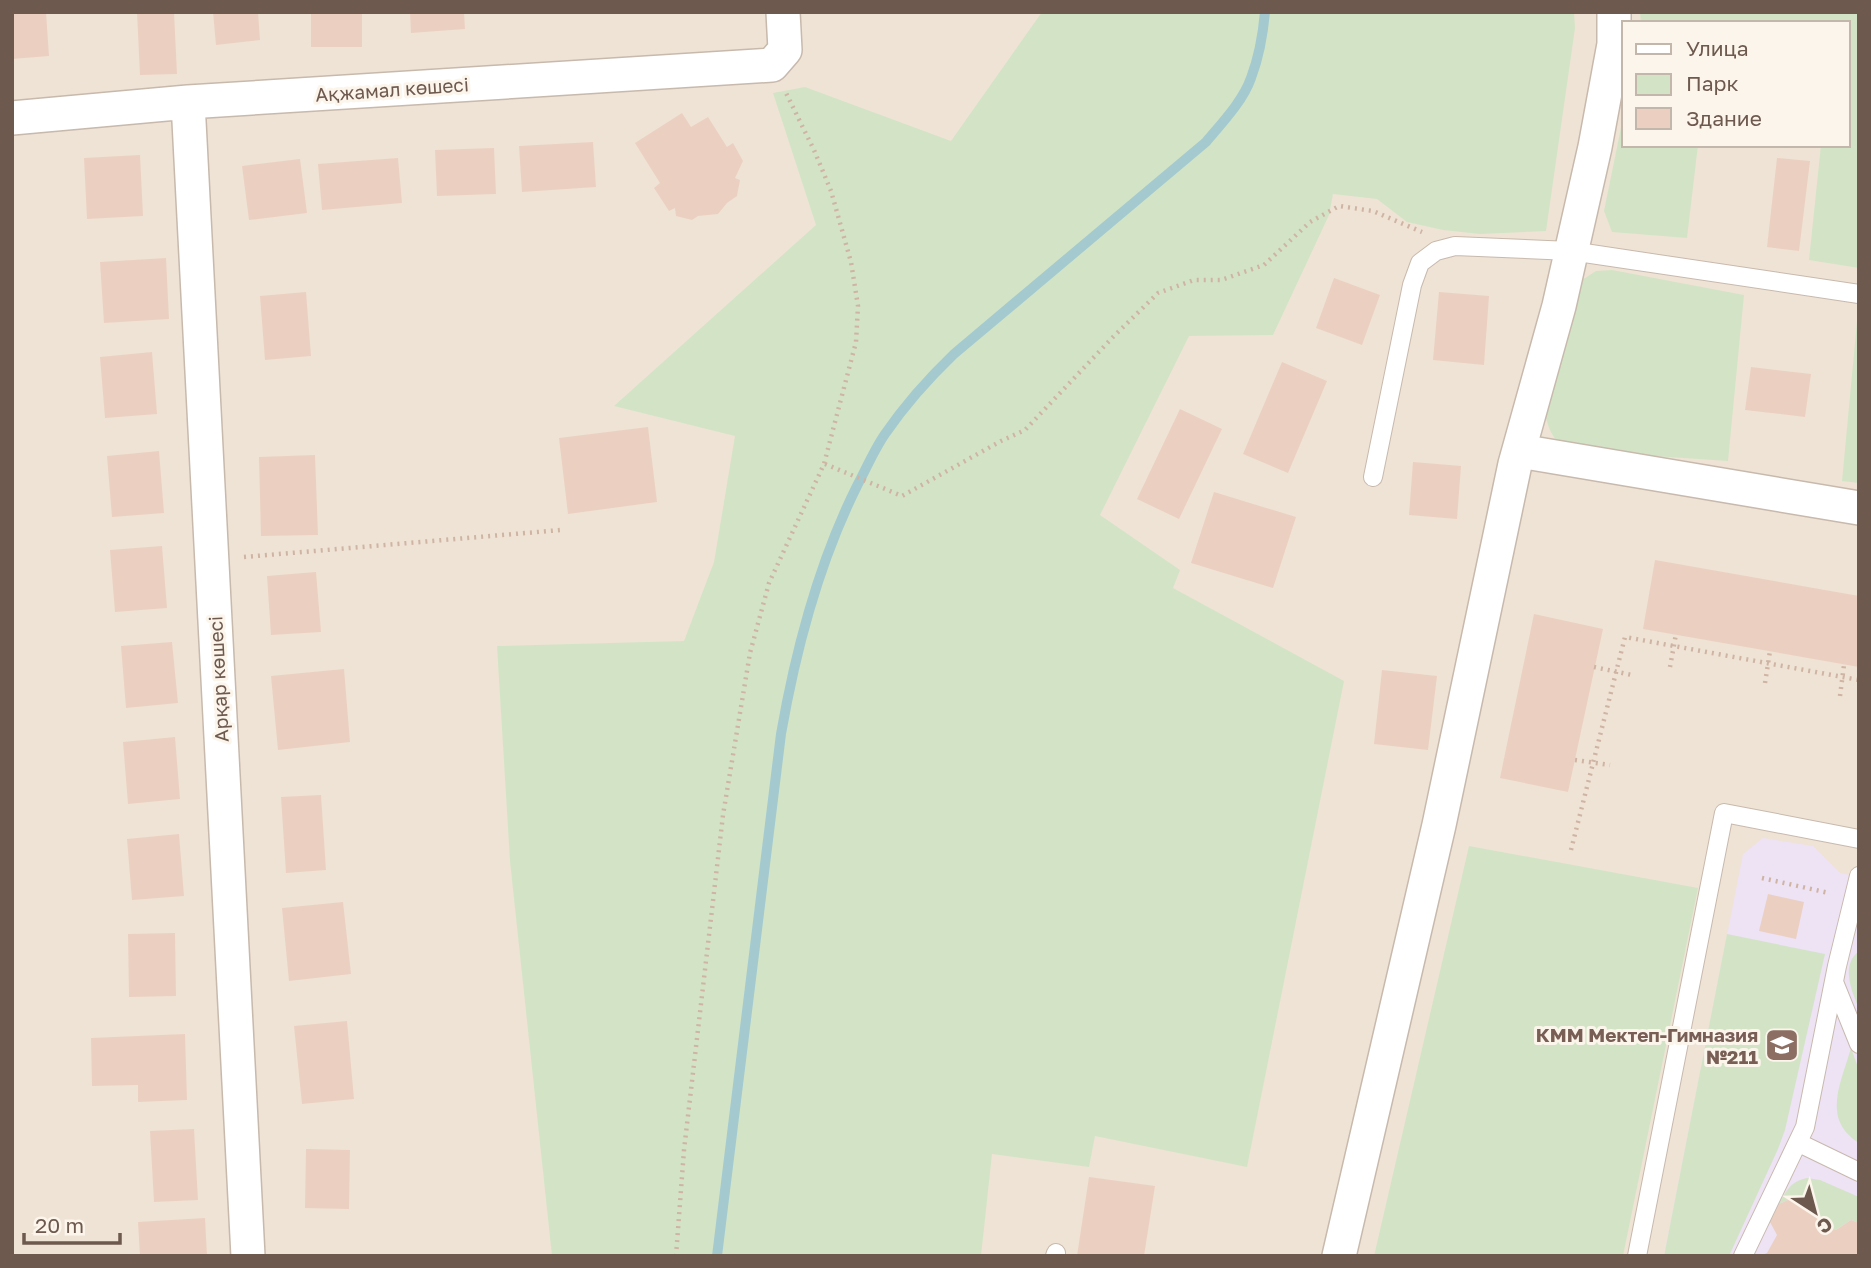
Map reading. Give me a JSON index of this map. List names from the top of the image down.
{
  "streets": {
    "street": ["Ақжамал көшесі", "Арқар көшесі"]
  },
  "crossings": [
    ["Ақжамал көшесі", "Арқар көшесі"]
  ],
  "places": {
    "school or university": ["КММ Мектеп-Гимназия №211"]
  },
  "legend": ["Улица", "Парк", "Здание"],
  "scale_bar": "20 m",
  "north": "bottom right"
}
